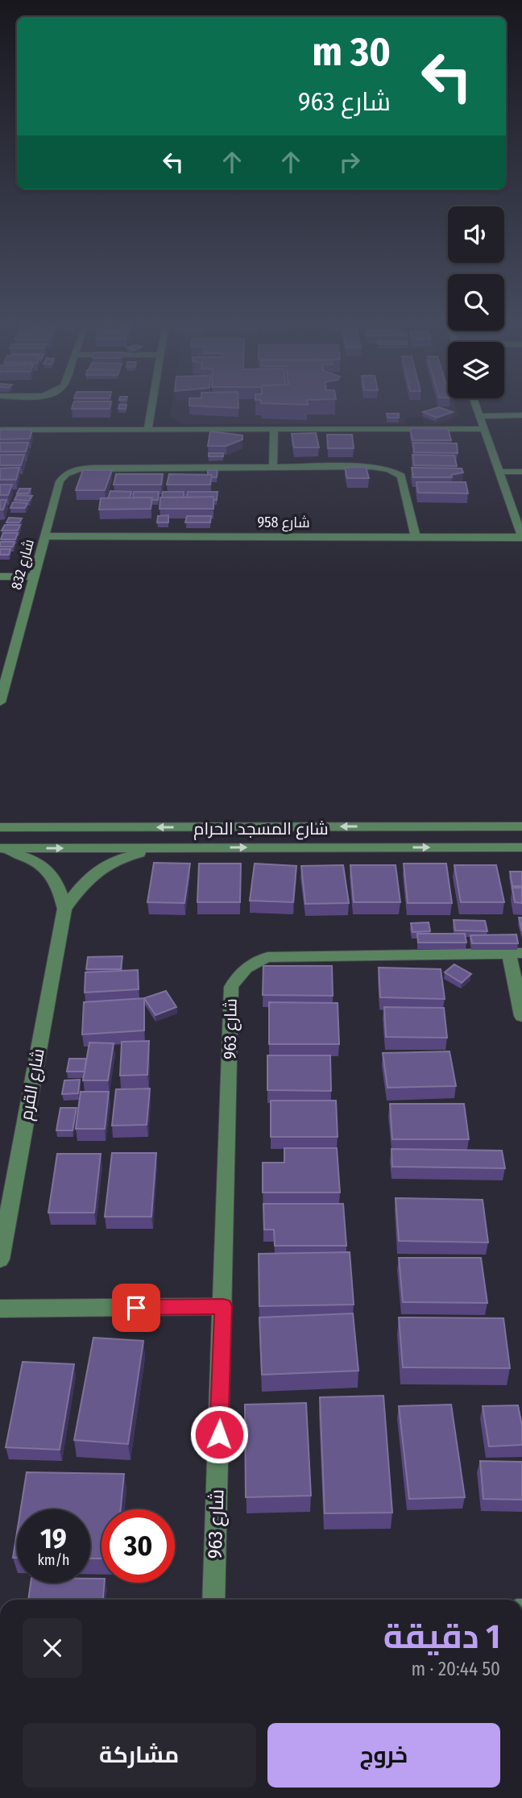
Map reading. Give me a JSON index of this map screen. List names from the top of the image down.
{
  "streets": {
    "street": [
      "شارع 958",
      "شارع 832",
      "شارع المسجد الحرام",
      "شارع 963",
      "شارع القرم"
    ]
  },
  "crossings": [
    ["شارع 958", "شارع 832"],
    ["شارع المسجد الحرام", "شارع القرم"]
  ],
  "page": {
    "turn": ["30 m", "شارع 963"],
    "speed": "19 km/h",
    "limit": "30",
    "heading": ["1 دقيقة", "50 m · 20:44"],
    "buttons": ["خروج", "مشاركة"]
  }
}
